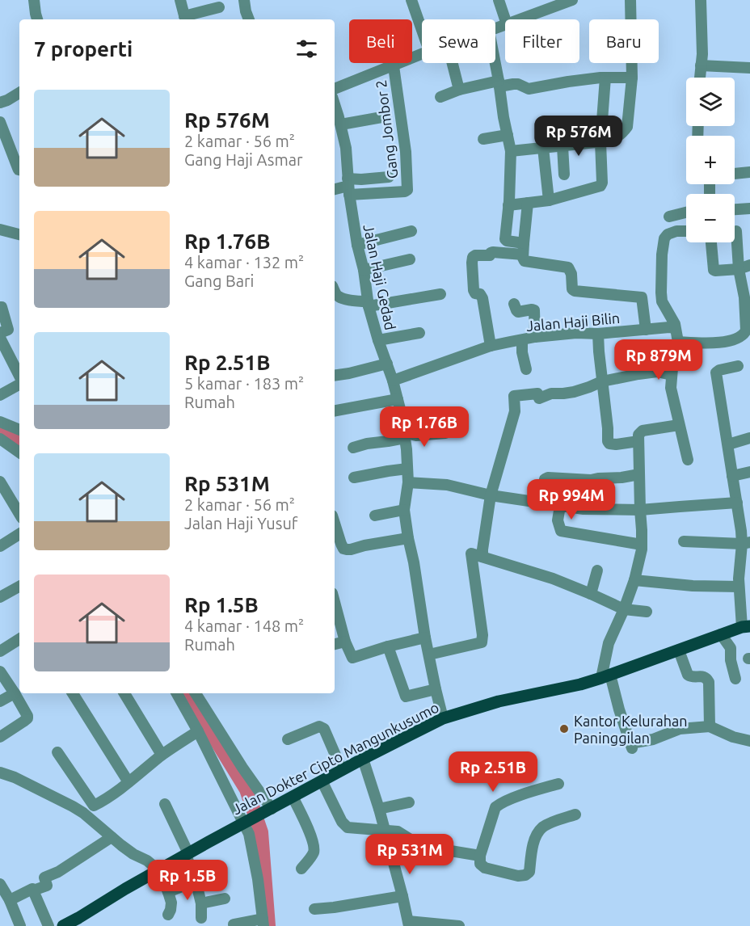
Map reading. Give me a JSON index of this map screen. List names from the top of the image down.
{
  "streets": {
    "main road": ["Jalan Dokter Cipto Mangunkusumo"],
    "street": ["Gang Jombor 2", "Jalan Haji Gedad", "Jalan Haji Bilin"]
  },
  "crossings": [
    ["Gang Jombor 2", "Jalan Haji Gedad"],
    ["Jalan Haji Gedad", "Jalan Haji Bilin"],
    ["Jalan Haji Gedad", "Jalan Dokter Cipto Mangunkusumo"]
  ],
  "places": ["Kantor Kelurahan Paninggilan"],
  "page": {
    "chip": [
      "Beli",
      "Sewa",
      "Filter",
      "Baru"
    ],
    "heading": "7 properti",
    "map_buttons": ["+", "−"],
    "list": [
      {
        "name": "Rp 576M",
        "note": "2 kamar · 56 m² · Gang Haji Asmar"
      },
      {
        "name": "Rp 1.76B",
        "note": "4 kamar · 132 m² · Gang Bari"
      },
      {
        "name": "Rp 2.51B",
        "note": "5 kamar · 183 m² · Rumah"
      },
      {
        "name": "Rp 531M",
        "note": "2 kamar · 56 m² · Jalan Haji Yusuf"
      },
      {
        "name": "Rp 1.5B",
        "note": "4 kamar · 148 m² · Rumah"
      }
    ],
    "price": [
      "Rp 576M",
      "Rp 879M",
      "Rp 1.76B",
      "Rp 994M",
      "Rp 2.51B",
      "Rp 531M",
      "Rp 1.5B"
    ]
  }
}
